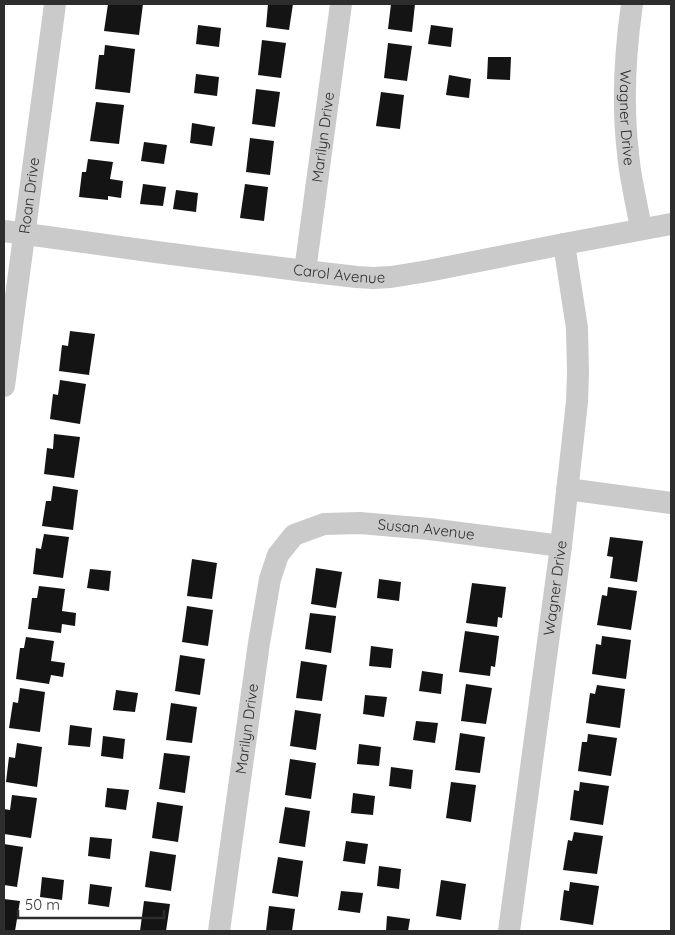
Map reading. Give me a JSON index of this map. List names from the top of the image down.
{
  "streets": {
    "street": [
      "Wagner Drive",
      "Marilyn Drive",
      "Roan Drive",
      "Carol Avenue",
      "Susan Avenue"
    ]
  },
  "crossings": [
    ["Wagner Drive", "Carol Avenue"],
    ["Wagner Drive", "Susan Avenue"],
    ["Marilyn Drive", "Carol Avenue"],
    ["Marilyn Drive", "Susan Avenue"],
    ["Roan Drive", "Carol Avenue"]
  ],
  "scale_bar": "50 m"
}
